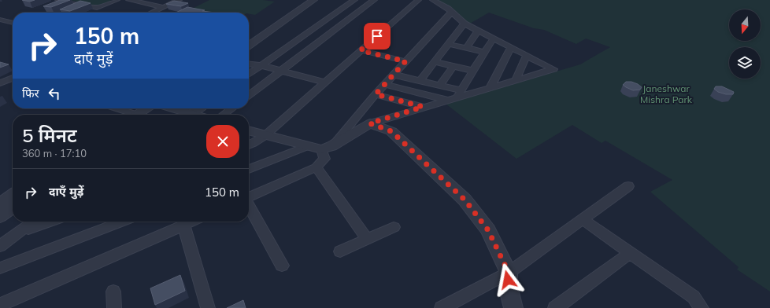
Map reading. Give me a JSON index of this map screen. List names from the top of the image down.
{
  "parks": ["Janeshwar Mishra Park"],
  "north": "bottom",
  "page": {
    "turn": ["150 m", "दाएँ मुड़ें"],
    "then": "फिर",
    "heading": ["5 मिनट", "360 m · 17:10"],
    "list": [
      {
        "name": "दाएँ मुड़ें",
        "value": "150 m"
      }
    ]
  }
}
